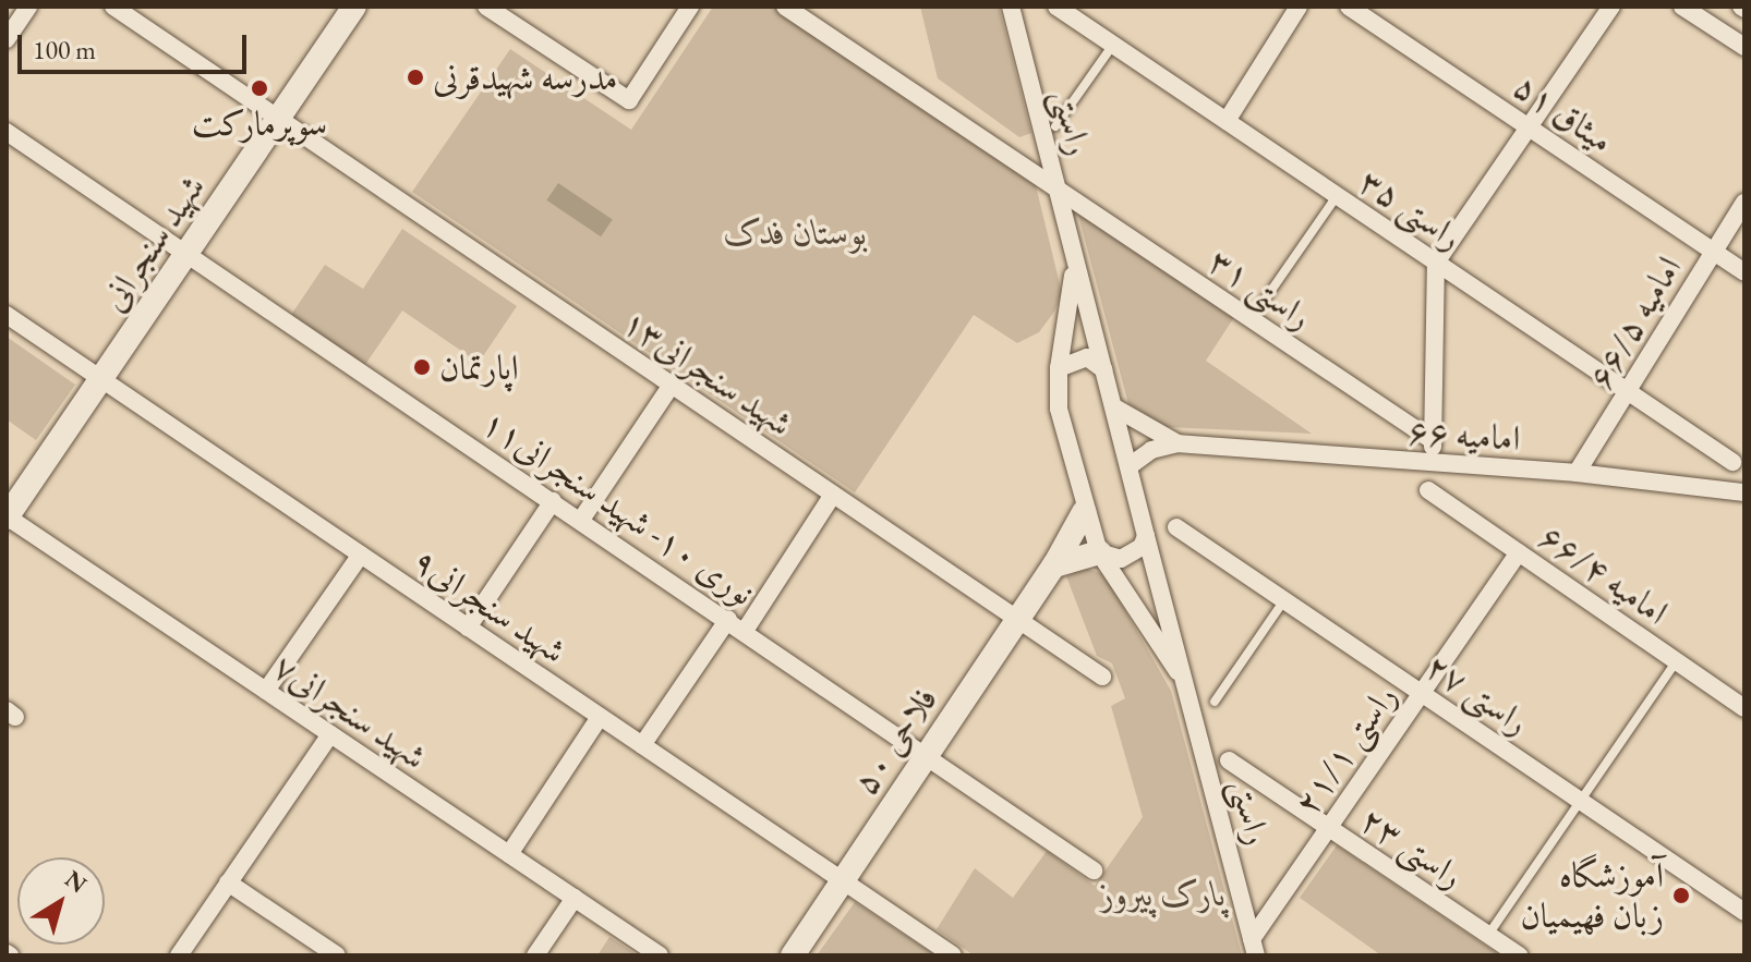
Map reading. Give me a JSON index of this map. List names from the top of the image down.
{
  "streets": {
    "street": [
      "میثاق ۵۱",
      "راستی",
      "راستی ۳۵",
      "شهید سنجرانی",
      "راستی ۳۱",
      "امامیه ۶۶/۵",
      "شهید سنجرانی۱۳",
      "امامیه ۶۶",
      "نوری ۱۰- شهید سنجرانی۱۱",
      "امامیه ۶۶/۴",
      "شهید سنجرانی۹",
      "راستی ۲۷",
      "شهید سنجرانی۷",
      "فلاحی ۵۰",
      "راستی ۲۱/۱",
      "راستی ۲۳"
    ]
  },
  "crossings": [
    ["میثاق ۵۱", "امامیه ۶۶/۵"],
    ["راستی", "راستی ۳۱"],
    ["راستی", "فلاحی ۵۰"],
    ["راستی", "راستی ۲۱/۱"],
    ["راستی ۳۵", "امامیه ۶۶/۵"],
    ["شهید سنجرانی", "شهید سنجرانی۱۳"],
    ["شهید سنجرانی", "نوری ۱۰- شهید سنجرانی۱۱"],
    ["شهید سنجرانی", "شهید سنجرانی۹"],
    ["شهید سنجرانی", "شهید سنجرانی۷"],
    ["امامیه ۶۶/۵", "امامیه ۶۶"],
    ["شهید سنجرانی۱۳", "فلاحی ۵۰"],
    ["نوری ۱۰- شهید سنجرانی۱۱", "فلاحی ۵۰"],
    ["امامیه ۶۶/۴", "راستی ۲۱/۱"],
    ["شهید سنجرانی۹", "فلاحی ۵۰"],
    ["راستی ۲۷", "راستی ۲۱/۱"],
    ["راستی ۲۱/۱", "راستی ۲۳"]
  ],
  "parks": ["بوستان فدک", "پارک پیروز"],
  "places": [
    "مدرسه شهیدقرنی",
    "سوپرمارکت",
    "اپارتمان",
    "آموزشگاه زبان فهیمیان"
  ],
  "scale_bar": "100 m",
  "north": "top right"
}
